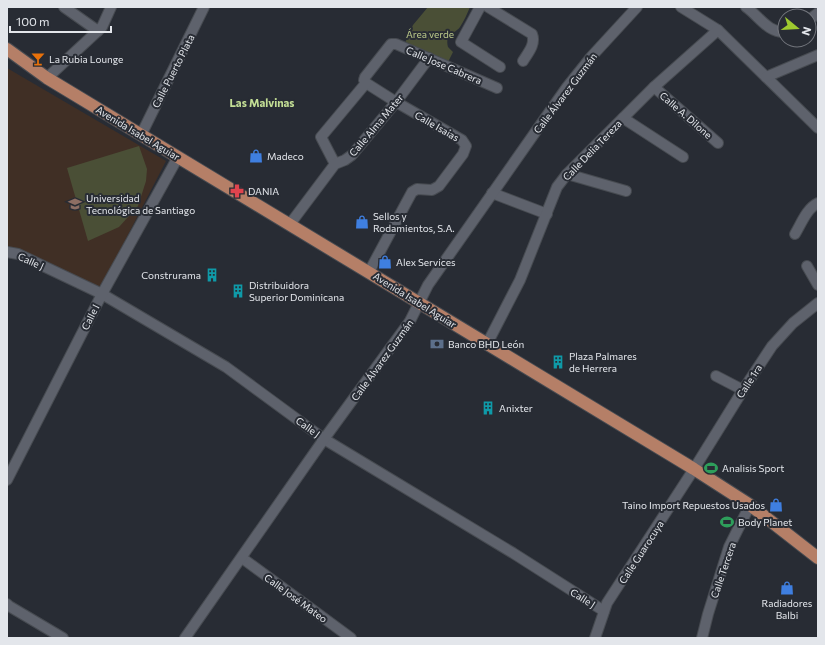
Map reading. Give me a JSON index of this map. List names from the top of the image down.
{
  "streets": {
    "main road": ["Avenida Isabel Aguiar"],
    "street": [
      "Calle Jose Cabrera",
      "Calle Puerto Plata",
      "Calle Álvarez Guzmán",
      "Calle A. Dilone",
      "Calle Alma Mater",
      "Calle Isaias",
      "Calle Delia Tereza",
      "Calle J",
      "Calle I",
      "Calle 1ra",
      "Calle Guarocuya",
      "Calle Tercera",
      "Calle José Mateo"
    ]
  },
  "crossings": [
    ["Calle Jose Cabrera", "Calle Alma Mater"],
    ["Calle Jose Cabrera", "Calle Isaias"],
    ["Calle Puerto Plata", "Avenida Isabel Aguiar"],
    ["Calle Álvarez Guzmán", "Avenida Isabel Aguiar"],
    ["Calle Álvarez Guzmán", "Calle J"],
    ["Calle Álvarez Guzmán", "Calle José Mateo"],
    ["Calle A. Dilone", "Calle Delia Tereza"],
    ["Calle Alma Mater", "Calle Isaias"],
    ["Calle Alma Mater", "Avenida Isabel Aguiar"],
    ["Calle Isaias", "Avenida Isabel Aguiar"],
    ["Avenida Isabel Aguiar", "Calle Delia Tereza"],
    ["Avenida Isabel Aguiar", "Calle I"],
    ["Avenida Isabel Aguiar", "Calle 1ra"],
    ["Avenida Isabel Aguiar", "Calle Guarocuya"],
    ["Avenida Isabel Aguiar", "Calle Tercera"],
    ["Calle J", "Calle I"],
    ["Calle J", "Calle Guarocuya"],
    ["Calle 1ra", "Calle Guarocuya"]
  ],
  "districts": ["Las Malvinas"],
  "parks": ["Área verde"],
  "places": {
    "bar": ["La Rubia Lounge"],
    "shop": [
      "Madeco",
      "Sellos y Rodamientos, S.A.",
      "Alex Services",
      "Taino Import Repuestos Usados",
      "Radiadores Balbi"
    ],
    "pharmacy": ["DANIA"],
    "school or university": ["Universidad Tecnológica de Santiago"],
    "building": [
      "Construrama",
      "Distribuidora Superior Dominicana",
      "Plaza Palmares de Herrera",
      "Anixter"
    ],
    "bank": ["Banco BHD León"],
    "sports": ["Analisis Sport", "Body Planet"]
  },
  "scale_bar": "100 m",
  "north": "right"
}
